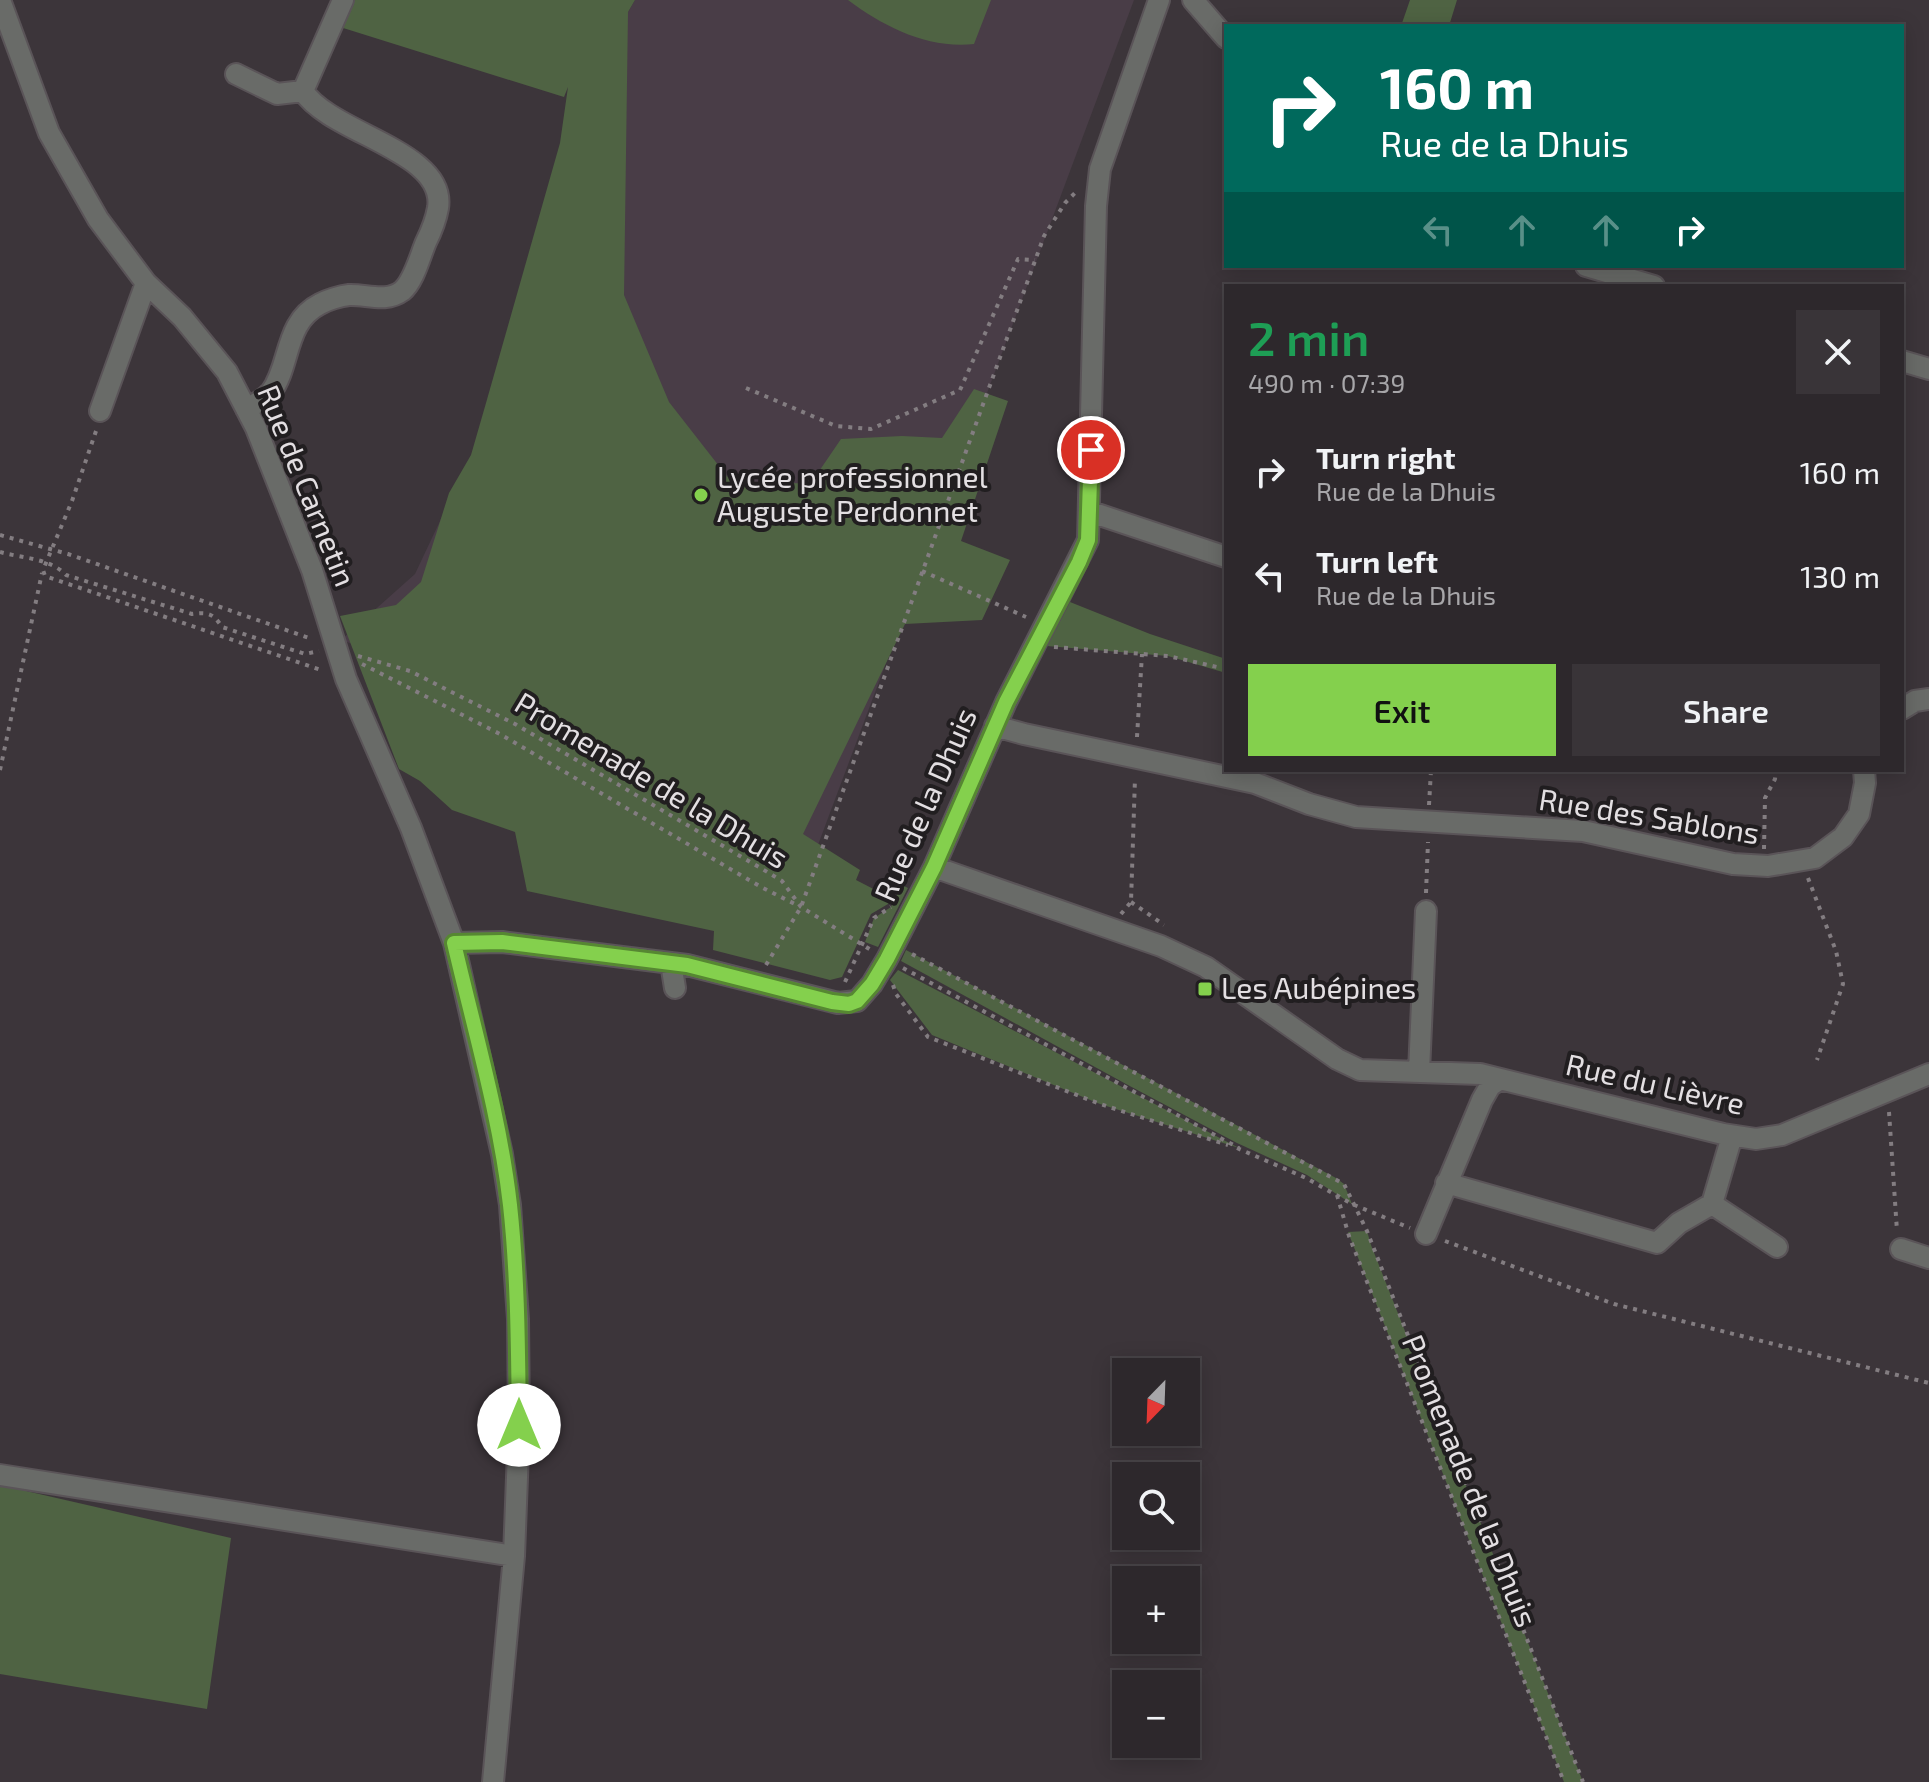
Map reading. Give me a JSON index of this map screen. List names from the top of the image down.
{
  "streets": {
    "street": [
      "Rue de Carnetin",
      "Rue de la Dhuis",
      "Rue des Sablons",
      "Rue du Lièvre"
    ],
    "path": ["Promenade de la Dhuis"]
  },
  "crossings": [
    ["Rue de Carnetin", "Promenade de la Dhuis"],
    ["Rue de Carnetin", "Rue de la Dhuis"],
    ["Promenade de la Dhuis", "Rue de la Dhuis"],
    ["Rue de la Dhuis", "Rue des Sablons"],
    ["Rue de la Dhuis", "Rue du Lièvre"]
  ],
  "places": {
    "other": ["Lycée professionnel Auguste Perdonnet"],
    "transit": ["Les Aubépines"]
  },
  "north": "bottom left",
  "page": {
    "turn": ["160 m", "Rue de la Dhuis"],
    "heading": ["2 min", "490 m · 07:39"],
    "list": [
      {
        "name": "Turn right",
        "note": "Rue de la Dhuis",
        "value": "160 m"
      },
      {
        "name": "Turn left",
        "note": "Rue de la Dhuis",
        "value": "130 m"
      }
    ],
    "buttons": ["Exit", "Share"],
    "map_buttons": ["+", "−"]
  }
}
